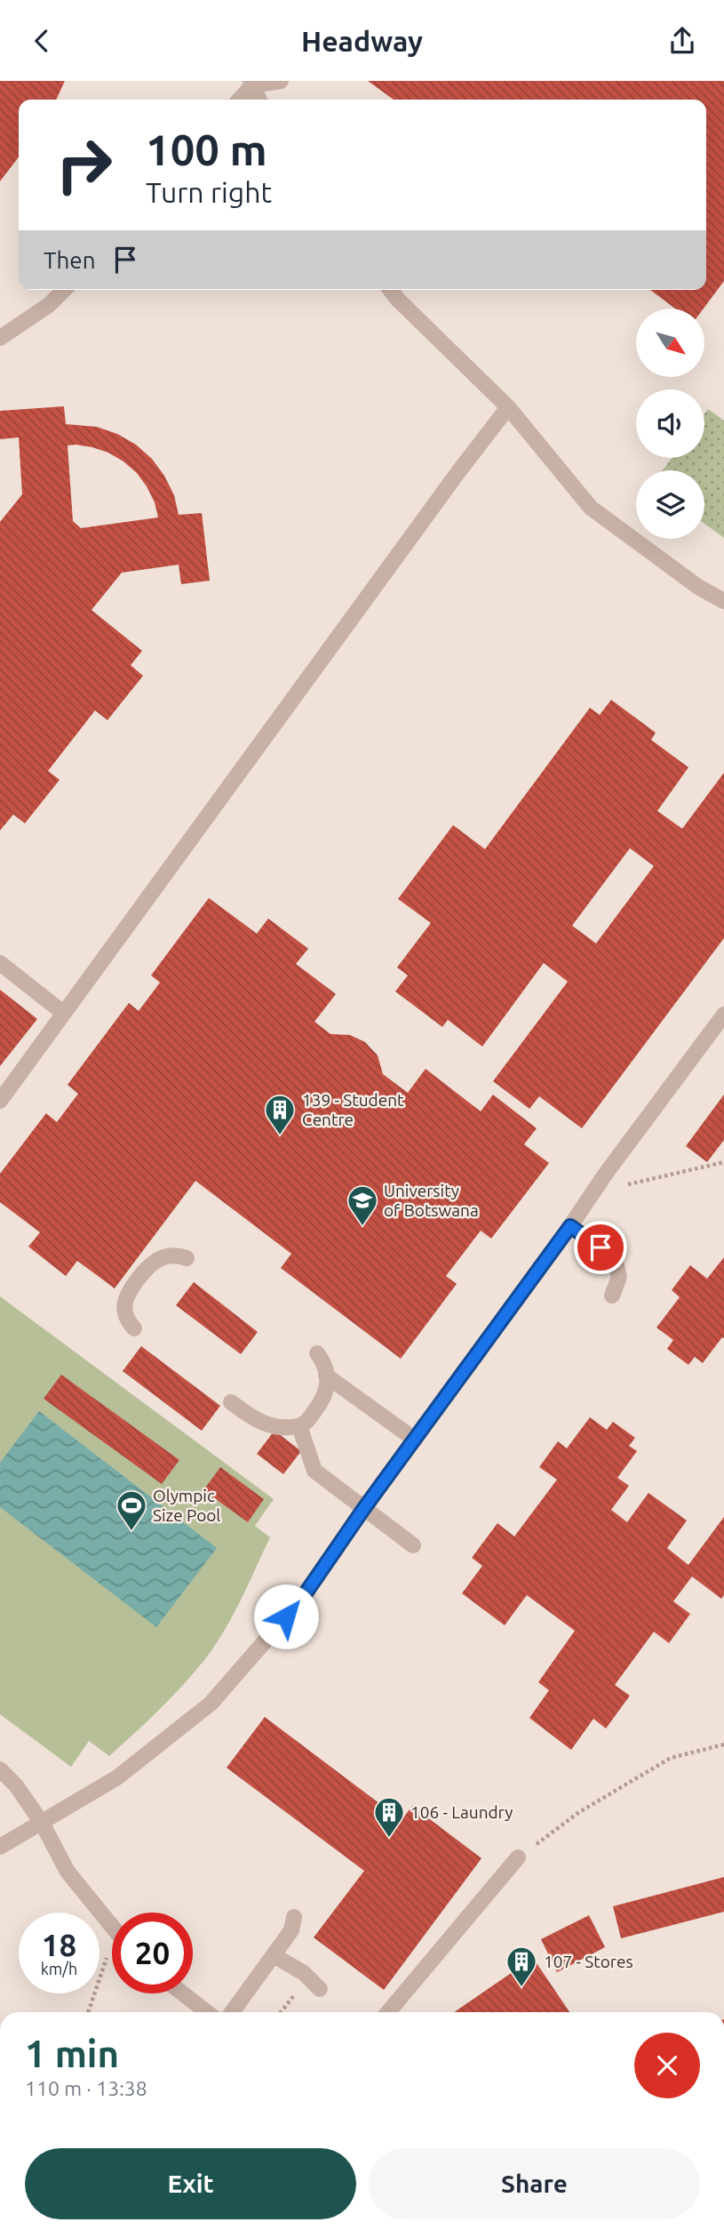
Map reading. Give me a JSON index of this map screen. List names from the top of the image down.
{
  "places": {
    "building": ["139 - Student Centre", "106 - Laundry", "107 - Stores"],
    "school or university": ["University of Botswana"],
    "sports": ["Olympic Size Pool"]
  },
  "north": "bottom right",
  "page": {
    "header": "Headway",
    "turn": ["100 m", "Turn right"],
    "then": "Then",
    "speed": "18 km/h",
    "limit": "20",
    "heading": ["1 min", "110 m · 13:38"],
    "buttons": ["Exit", "Share"]
  }
}
